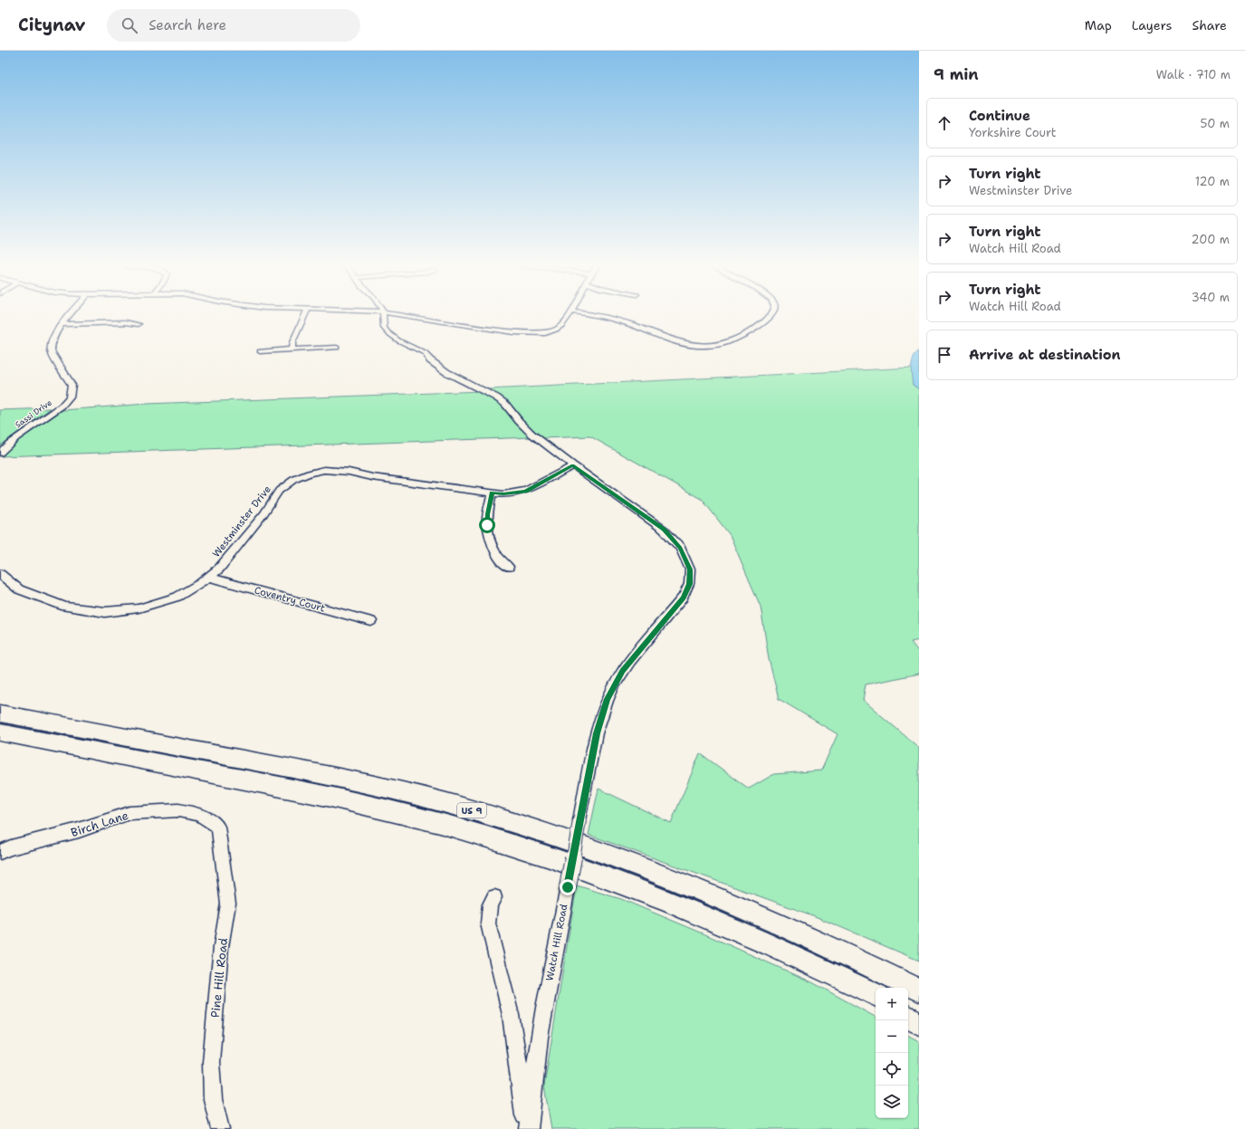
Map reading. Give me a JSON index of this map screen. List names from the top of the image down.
{
  "streets": {
    "highway": ["US 9"],
    "street": [
      "Sassi Drive",
      "Westminster Drive",
      "Coventry Court",
      "Birch Lane",
      "Watch Hill Road",
      "Pine Hill Road"
    ]
  },
  "crossings": [
    ["Westminster Drive", "Coventry Court"],
    ["Westminster Drive", "Watch Hill Road"],
    ["Birch Lane", "Pine Hill Road"]
  ],
  "page": {
    "header": "Citynav",
    "search": "Search here",
    "nav": ["Map", "Layers", "Share"],
    "heading": ["9 min", "Walk · 710 m"],
    "list": [
      ["Continue", "Yorkshire Court", "50 m"],
      ["Turn right", "Westminster Drive", "120 m"],
      ["Turn right", "Watch Hill Road", "200 m"],
      ["Turn right", "Watch Hill Road", "340 m"],
      "Arrive at destination"
    ],
    "map_buttons": ["+", "−"]
  }
}
